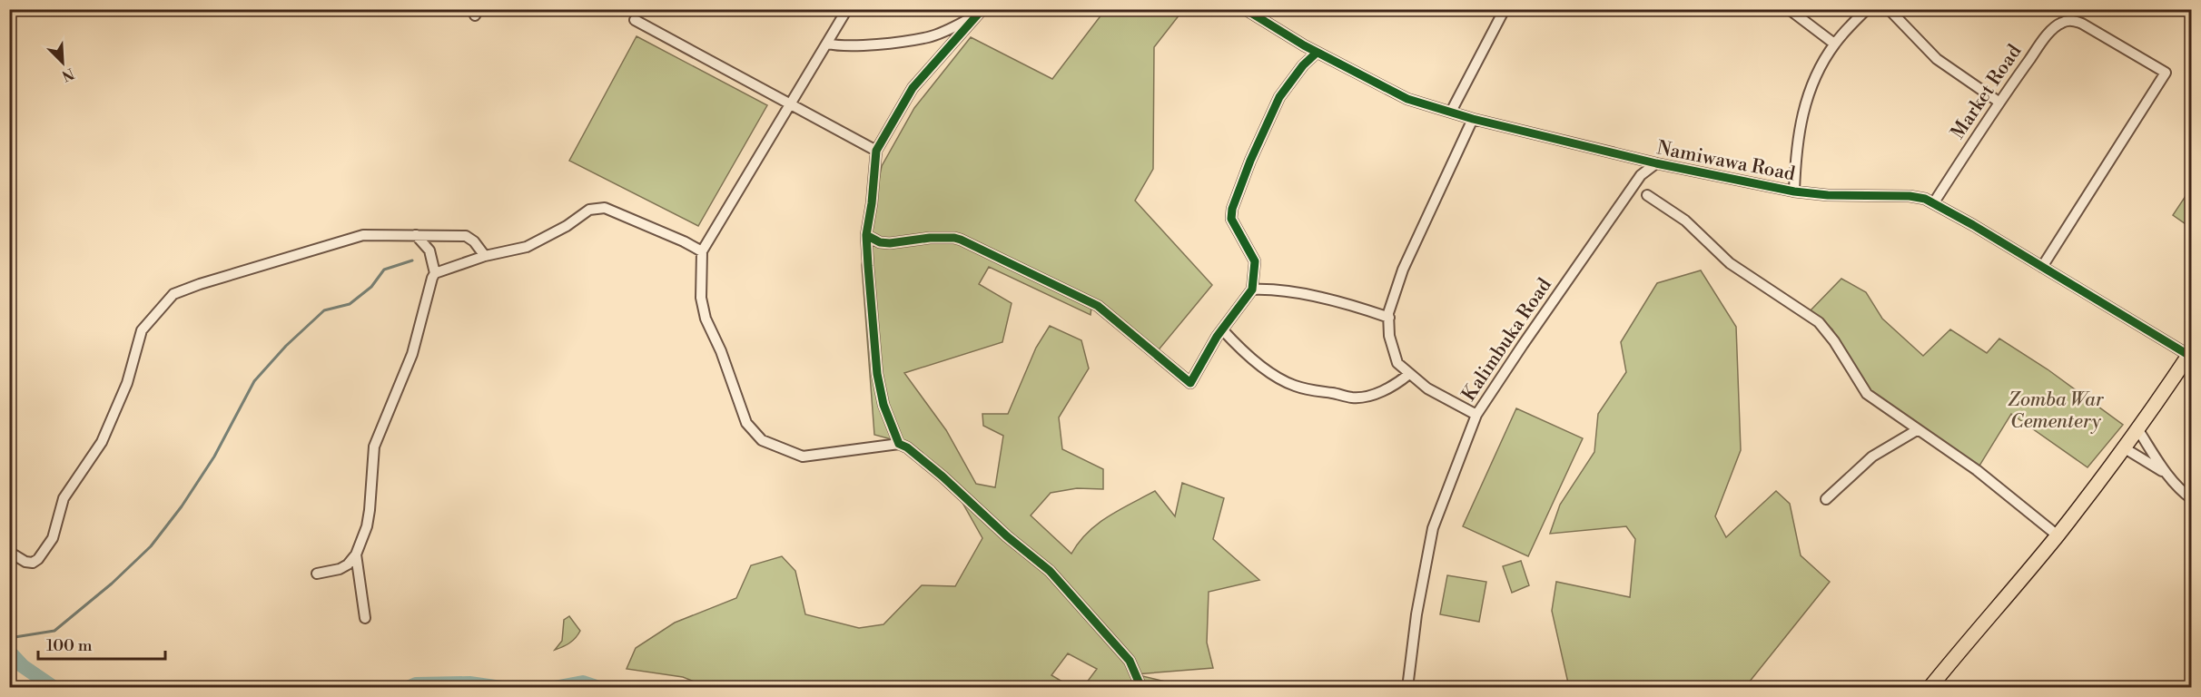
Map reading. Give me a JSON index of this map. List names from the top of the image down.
{
  "streets": {
    "street": ["Market Road", "Namiwawa Road", "Kalimbuka Road"]
  },
  "crossings": [
    ["Market Road", "Namiwawa Road"],
    ["Namiwawa Road", "Kalimbuka Road"]
  ],
  "parks": ["Zomba War Cementery"],
  "scale_bar": "100 m",
  "north": "bottom right"
}
